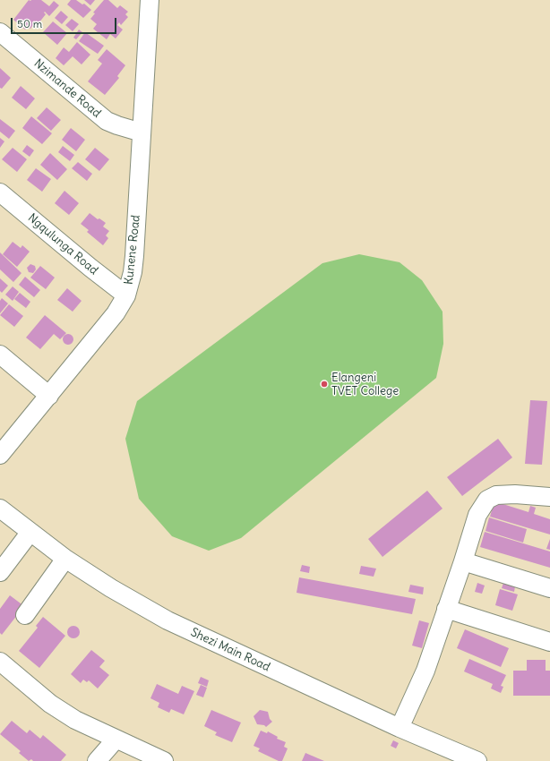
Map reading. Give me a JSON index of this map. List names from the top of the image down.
{
  "streets": {
    "street": [
      "Nzimande Road",
      "Ngqulunga Road",
      "Kunene Road",
      "Shezi Main Road"
    ]
  },
  "crossings": [
    ["Nzimande Road", "Kunene Road"],
    ["Ngqulunga Road", "Kunene Road"]
  ],
  "places": ["Elangeni TVET College"],
  "scale_bar": "50 m"
}
